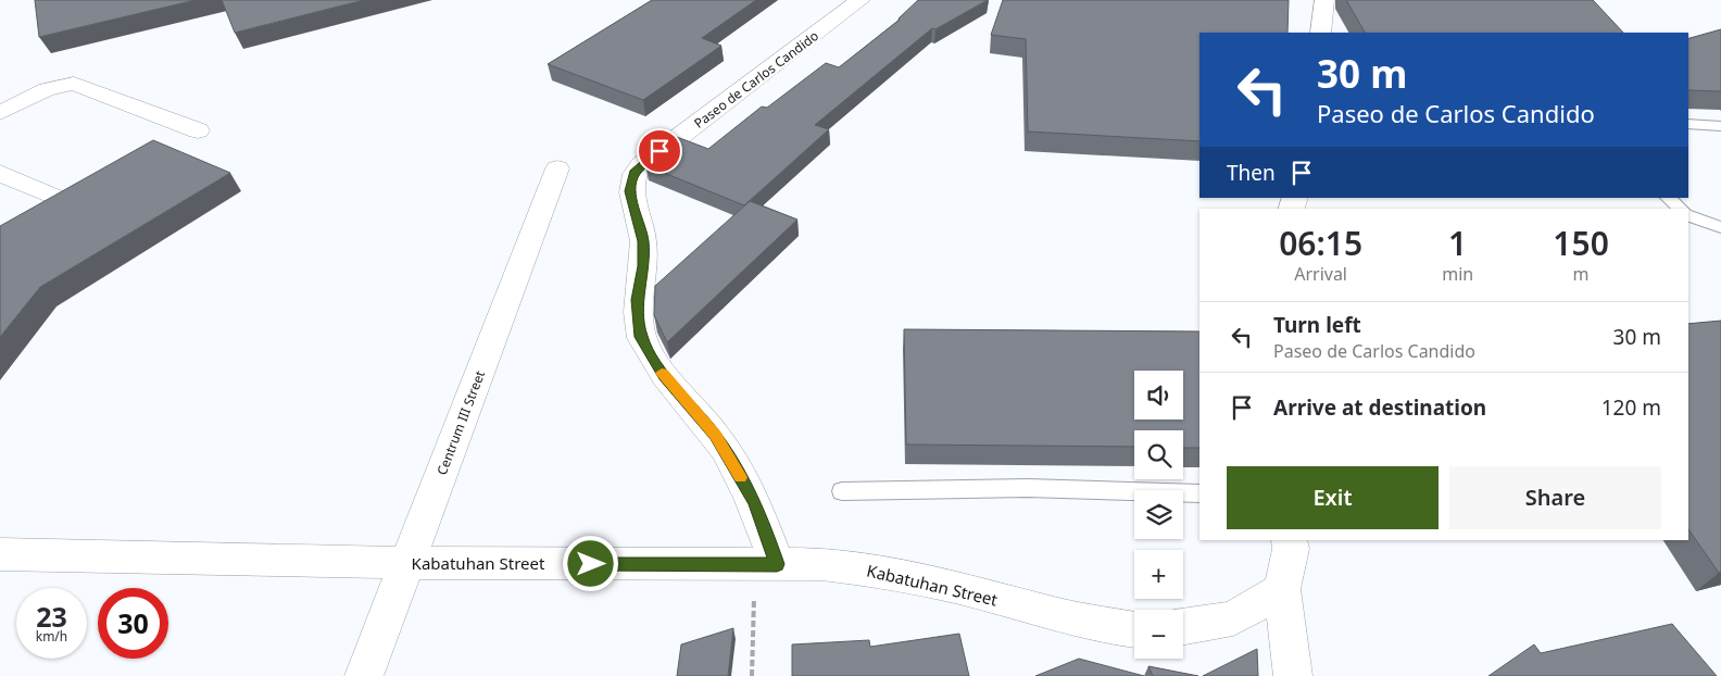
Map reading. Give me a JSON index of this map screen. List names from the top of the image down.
{
  "streets": {
    "street": ["Paseo de Carlos Candido", "Centrum III Street", "Kabatuhan Street"]
  },
  "crossings": [
    ["Paseo de Carlos Candido", "Kabatuhan Street"],
    ["Centrum III Street", "Kabatuhan Street"]
  ],
  "page": {
    "turn": ["30 m", "Paseo de Carlos Candido"],
    "then": "Then",
    "eta": [
      "06:15",
      "Arrival",
      "1",
      "min",
      "150",
      "m"
    ],
    "list": [
      {
        "name": "Turn left",
        "note": "Paseo de Carlos Candido",
        "value": "30 m"
      },
      {
        "name": "Arrive at destination",
        "value": "120 m"
      }
    ],
    "map_buttons": ["+", "−"],
    "buttons": ["Exit", "Share"],
    "speed": "23 km/h",
    "limit": "30"
  }
}
